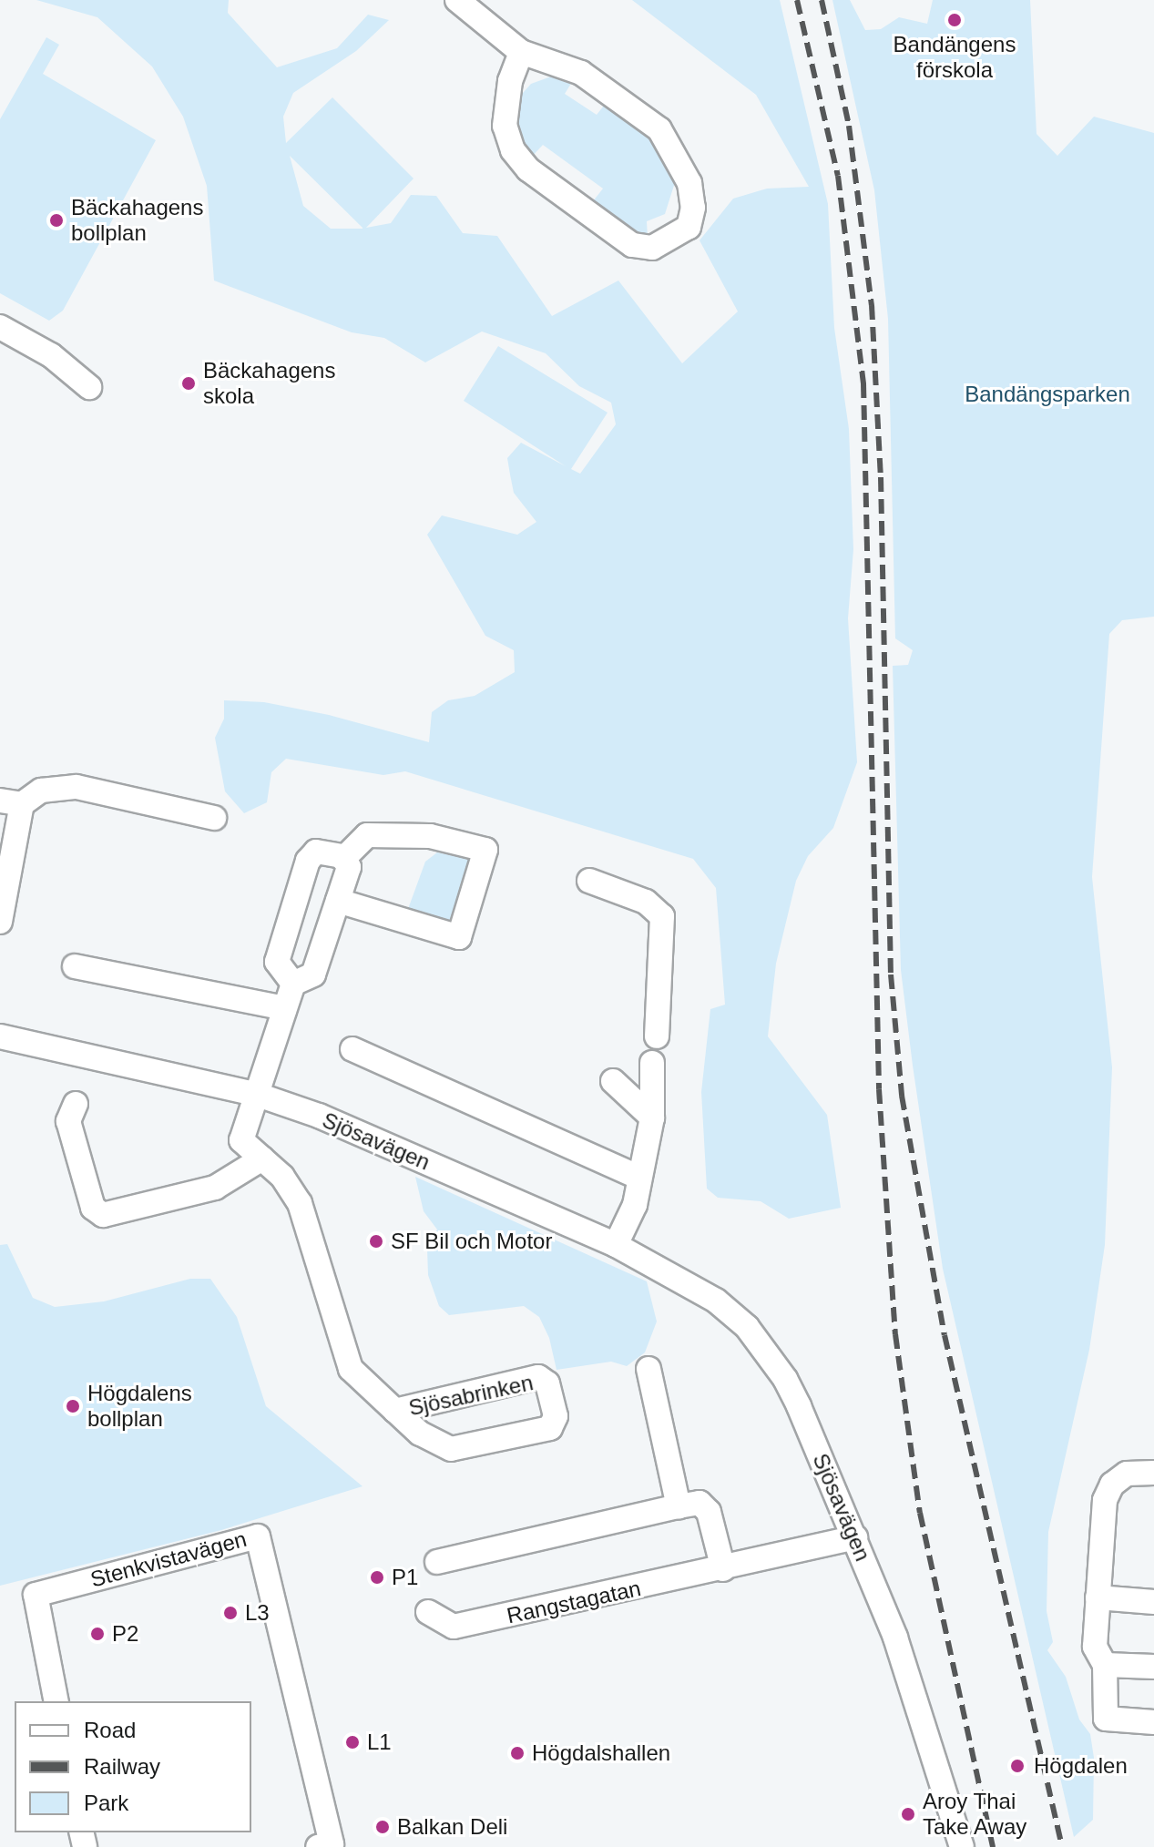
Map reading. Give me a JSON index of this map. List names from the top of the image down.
{
  "streets": {
    "street": [
      "Sjösavägen",
      "Sjösabrinken",
      "Stenkvistavägen",
      "Rangstagatan"
    ]
  },
  "crossings": [
    ["Sjösavägen", "Sjösabrinken"],
    ["Sjösavägen", "Rangstagatan"]
  ],
  "parks": ["Bandängsparken"],
  "places": [
    "Bandängens förskola",
    "Bäckahagens bollplan",
    "Bäckahagens skola",
    "SF Bil och Motor",
    "Högdalens bollplan",
    "P1",
    "L3",
    "P2",
    "L1",
    "Högdalshallen",
    "Högdalen",
    "Aroy Thai Take Away",
    "Balkan Deli"
  ],
  "legend": ["Road", "Railway", "Park"]
}
